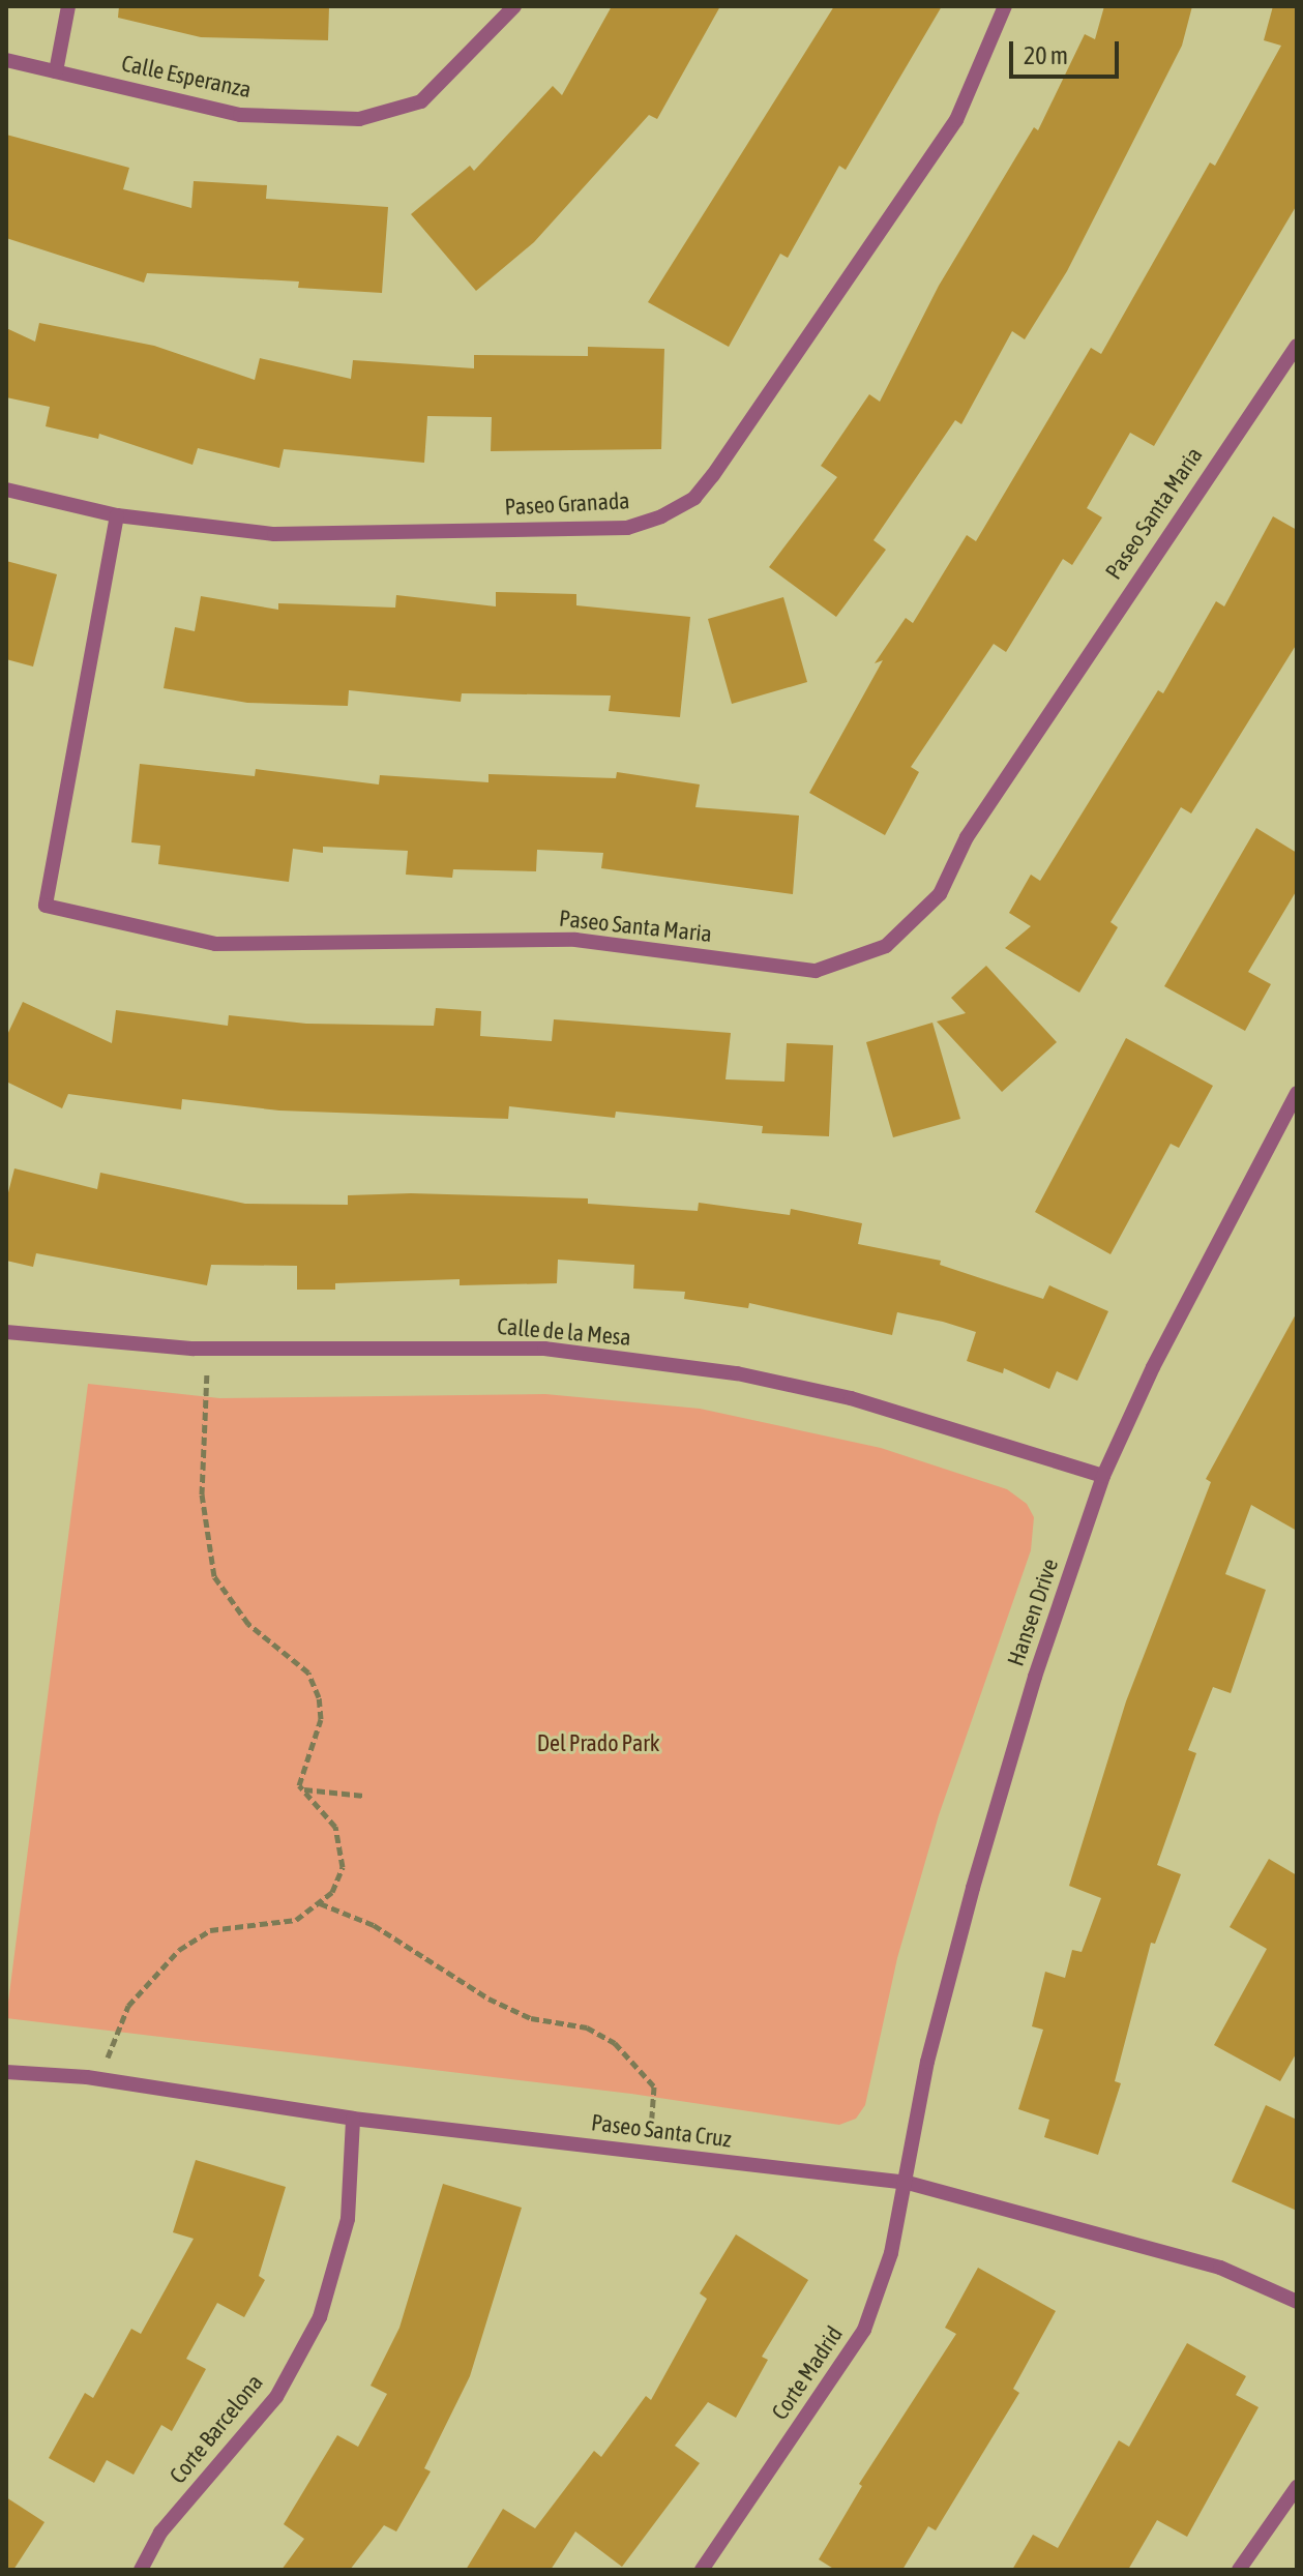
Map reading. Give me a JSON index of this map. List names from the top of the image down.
{
  "streets": {
    "street": [
      "Calle Esperanza",
      "Paseo Granada",
      "Paseo Santa Maria",
      "Calle de la Mesa",
      "Hansen Drive",
      "Paseo Santa Cruz",
      "Corte Madrid",
      "Corte Barcelona"
    ]
  },
  "crossings": [
    ["Paseo Granada", "Paseo Santa Maria"],
    ["Calle de la Mesa", "Hansen Drive"],
    ["Hansen Drive", "Paseo Santa Cruz"],
    ["Hansen Drive", "Corte Madrid"],
    ["Paseo Santa Cruz", "Corte Madrid"],
    ["Paseo Santa Cruz", "Corte Barcelona"]
  ],
  "parks": ["Del Prado Park"],
  "scale_bar": "20 m"
}
